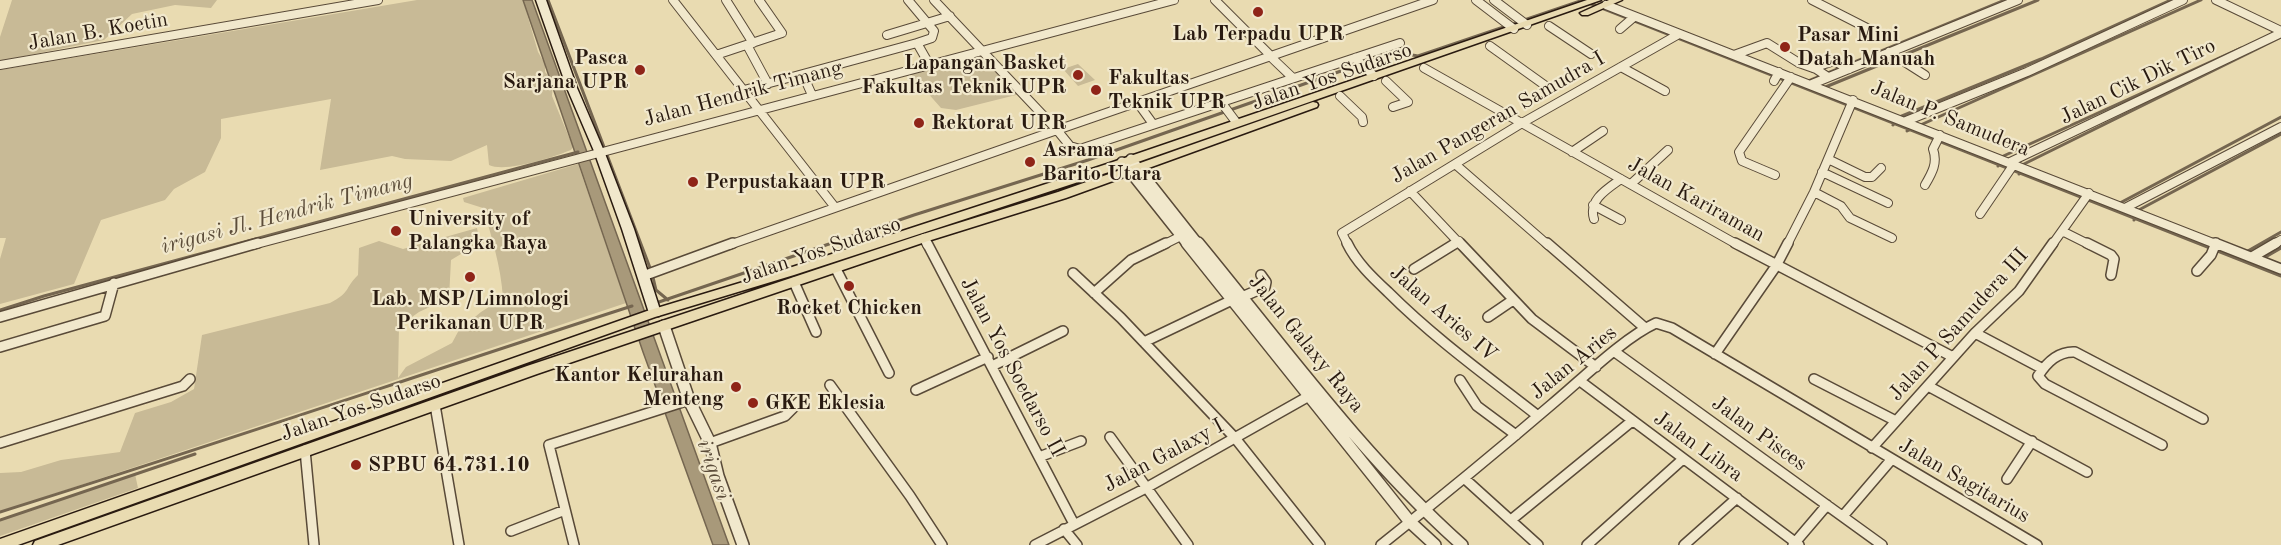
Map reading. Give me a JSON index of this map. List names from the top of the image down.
{
  "streets": {
    "main road": ["Jalan Yos Sudarso"],
    "street": [
      "Jalan B. Koetin",
      "Jalan Cik Dik Tiro",
      "Jalan Hendrik Timang",
      "Jalan Pangeran Samudra I",
      "Jalan P. Samudera",
      "Jalan Kariraman",
      "Jalan Aries IV",
      "Jalan P Samudera III",
      "Jalan Galaxy Raya",
      "Jalan Aries",
      "Jalan Yos Soedarso II",
      "Jalan Pisces",
      "Jalan Libra",
      "Jalan Galaxy I",
      "Jalan Sagitarius"
    ]
  },
  "crossings": [
    ["Jalan Yos Sudarso", "Jalan P. Samudera"],
    ["Jalan Yos Sudarso", "Jalan Kariraman"],
    ["Jalan Yos Sudarso", "Jalan Galaxy Raya"],
    ["Jalan Yos Sudarso", "Jalan Yos Soedarso II"],
    ["Jalan Cik Dik Tiro", "Jalan P. Samudera"],
    ["Jalan Pangeran Samudra I", "Jalan P. Samudera"],
    ["Jalan Pangeran Samudra I", "Jalan Kariraman"],
    ["Jalan Pangeran Samudra I", "Jalan Aries IV"],
    ["Jalan P. Samudera", "Jalan P Samudera III"],
    ["Jalan Kariraman", "Jalan P Samudera III"],
    ["Jalan Aries IV", "Jalan Aries"],
    ["Jalan P Samudera III", "Jalan Aries"],
    ["Jalan P Samudera III", "Jalan Sagitarius"],
    ["Jalan Galaxy Raya", "Jalan Aries"],
    ["Jalan Galaxy Raya", "Jalan Galaxy I"],
    ["Jalan Aries", "Jalan Pisces"],
    ["Jalan Aries", "Jalan Libra"],
    ["Jalan Aries", "Jalan Sagitarius"],
    ["Jalan Yos Soedarso II", "Jalan Galaxy I"]
  ],
  "water": ["irigasi Jl. Hendrik Timang", "irigasi"],
  "places": [
    "Lab Terpadu UPR",
    "Pasar Mini Datah Manuah",
    "Pasca Sarjana UPR",
    "Lapangan Basket Fakultas Teknik UPR",
    "Fakultas Teknik UPR",
    "Rektorat UPR",
    "Asrama Barito Utara",
    "Perpustakaan UPR",
    "University of Palangka Raya",
    "Lab. MSP/Limnologi Perikanan UPR",
    "Rocket Chicken",
    "Kantor Kelurahan Menteng",
    "GKE Eklesia",
    "SPBU 64.731.10"
  ]
}
